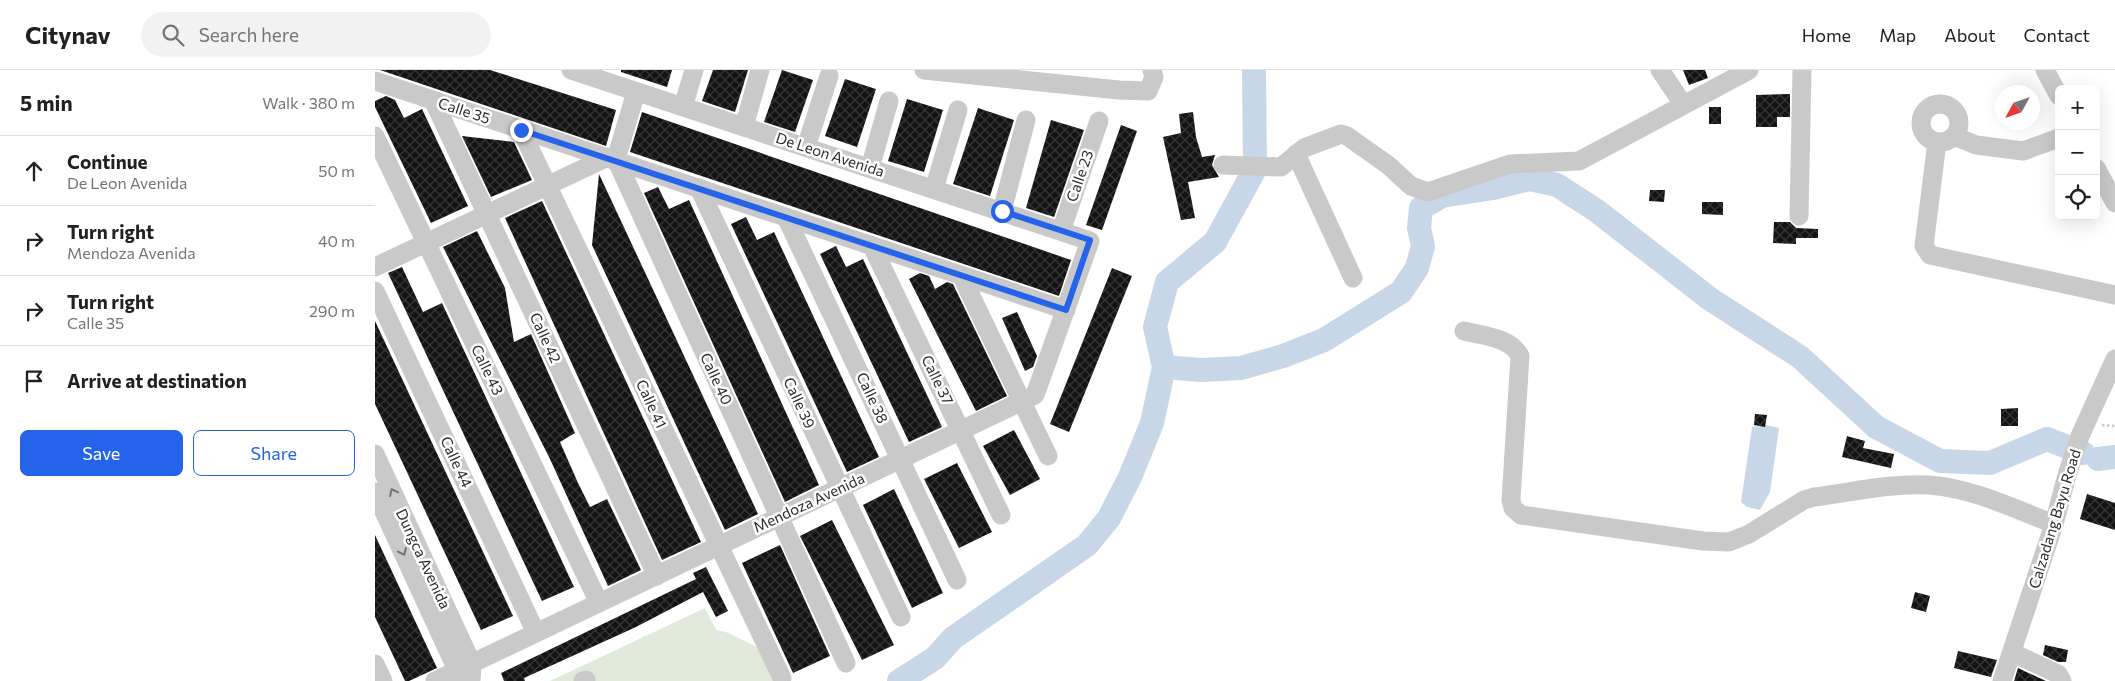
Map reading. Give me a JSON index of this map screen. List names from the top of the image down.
{
  "streets": {
    "street": [
      "Calle 35",
      "De Leon Avenida",
      "Calle 23",
      "Calle 42",
      "Calle 43",
      "Calle 40",
      "Calle 37",
      "Calle 38",
      "Calle 39",
      "Calle 41",
      "Calle 44",
      "Mendoza Avenida",
      "Calzadang Bayu Road",
      "Dungca Avenida"
    ]
  },
  "crossings": [
    ["Calle 35", "Calle 42"],
    ["Calle 35", "Calle 40"],
    ["Calle 35", "Calle 37"],
    ["Calle 35", "Calle 38"],
    ["Calle 35", "Calle 39"],
    ["Calle 35", "Calle 41"],
    ["Calle 35", "Mendoza Avenida"],
    ["De Leon Avenida", "Calle 23"],
    ["De Leon Avenida", "Mendoza Avenida"],
    ["Calle 42", "Mendoza Avenida"],
    ["Calle 43", "Mendoza Avenida"],
    ["Calle 40", "Mendoza Avenida"],
    ["Calle 37", "Mendoza Avenida"],
    ["Calle 38", "Mendoza Avenida"],
    ["Calle 39", "Mendoza Avenida"],
    ["Calle 41", "Mendoza Avenida"],
    ["Calle 44", "Mendoza Avenida"],
    ["Mendoza Avenida", "Dungca Avenida"]
  ],
  "north": "bottom left",
  "page": {
    "header": "Citynav",
    "search": "Search here",
    "nav": [
      "Home",
      "Map",
      "About",
      "Contact"
    ],
    "heading": ["5 min", "Walk · 380 m"],
    "map_buttons": ["+", "−"],
    "list": [
      ["Continue", "De Leon Avenida", "50 m"],
      ["Turn right", "Mendoza Avenida", "40 m"],
      ["Turn right", "Calle 35", "290 m"],
      "Arrive at destination"
    ],
    "buttons": ["Save", "Share"]
  }
}
